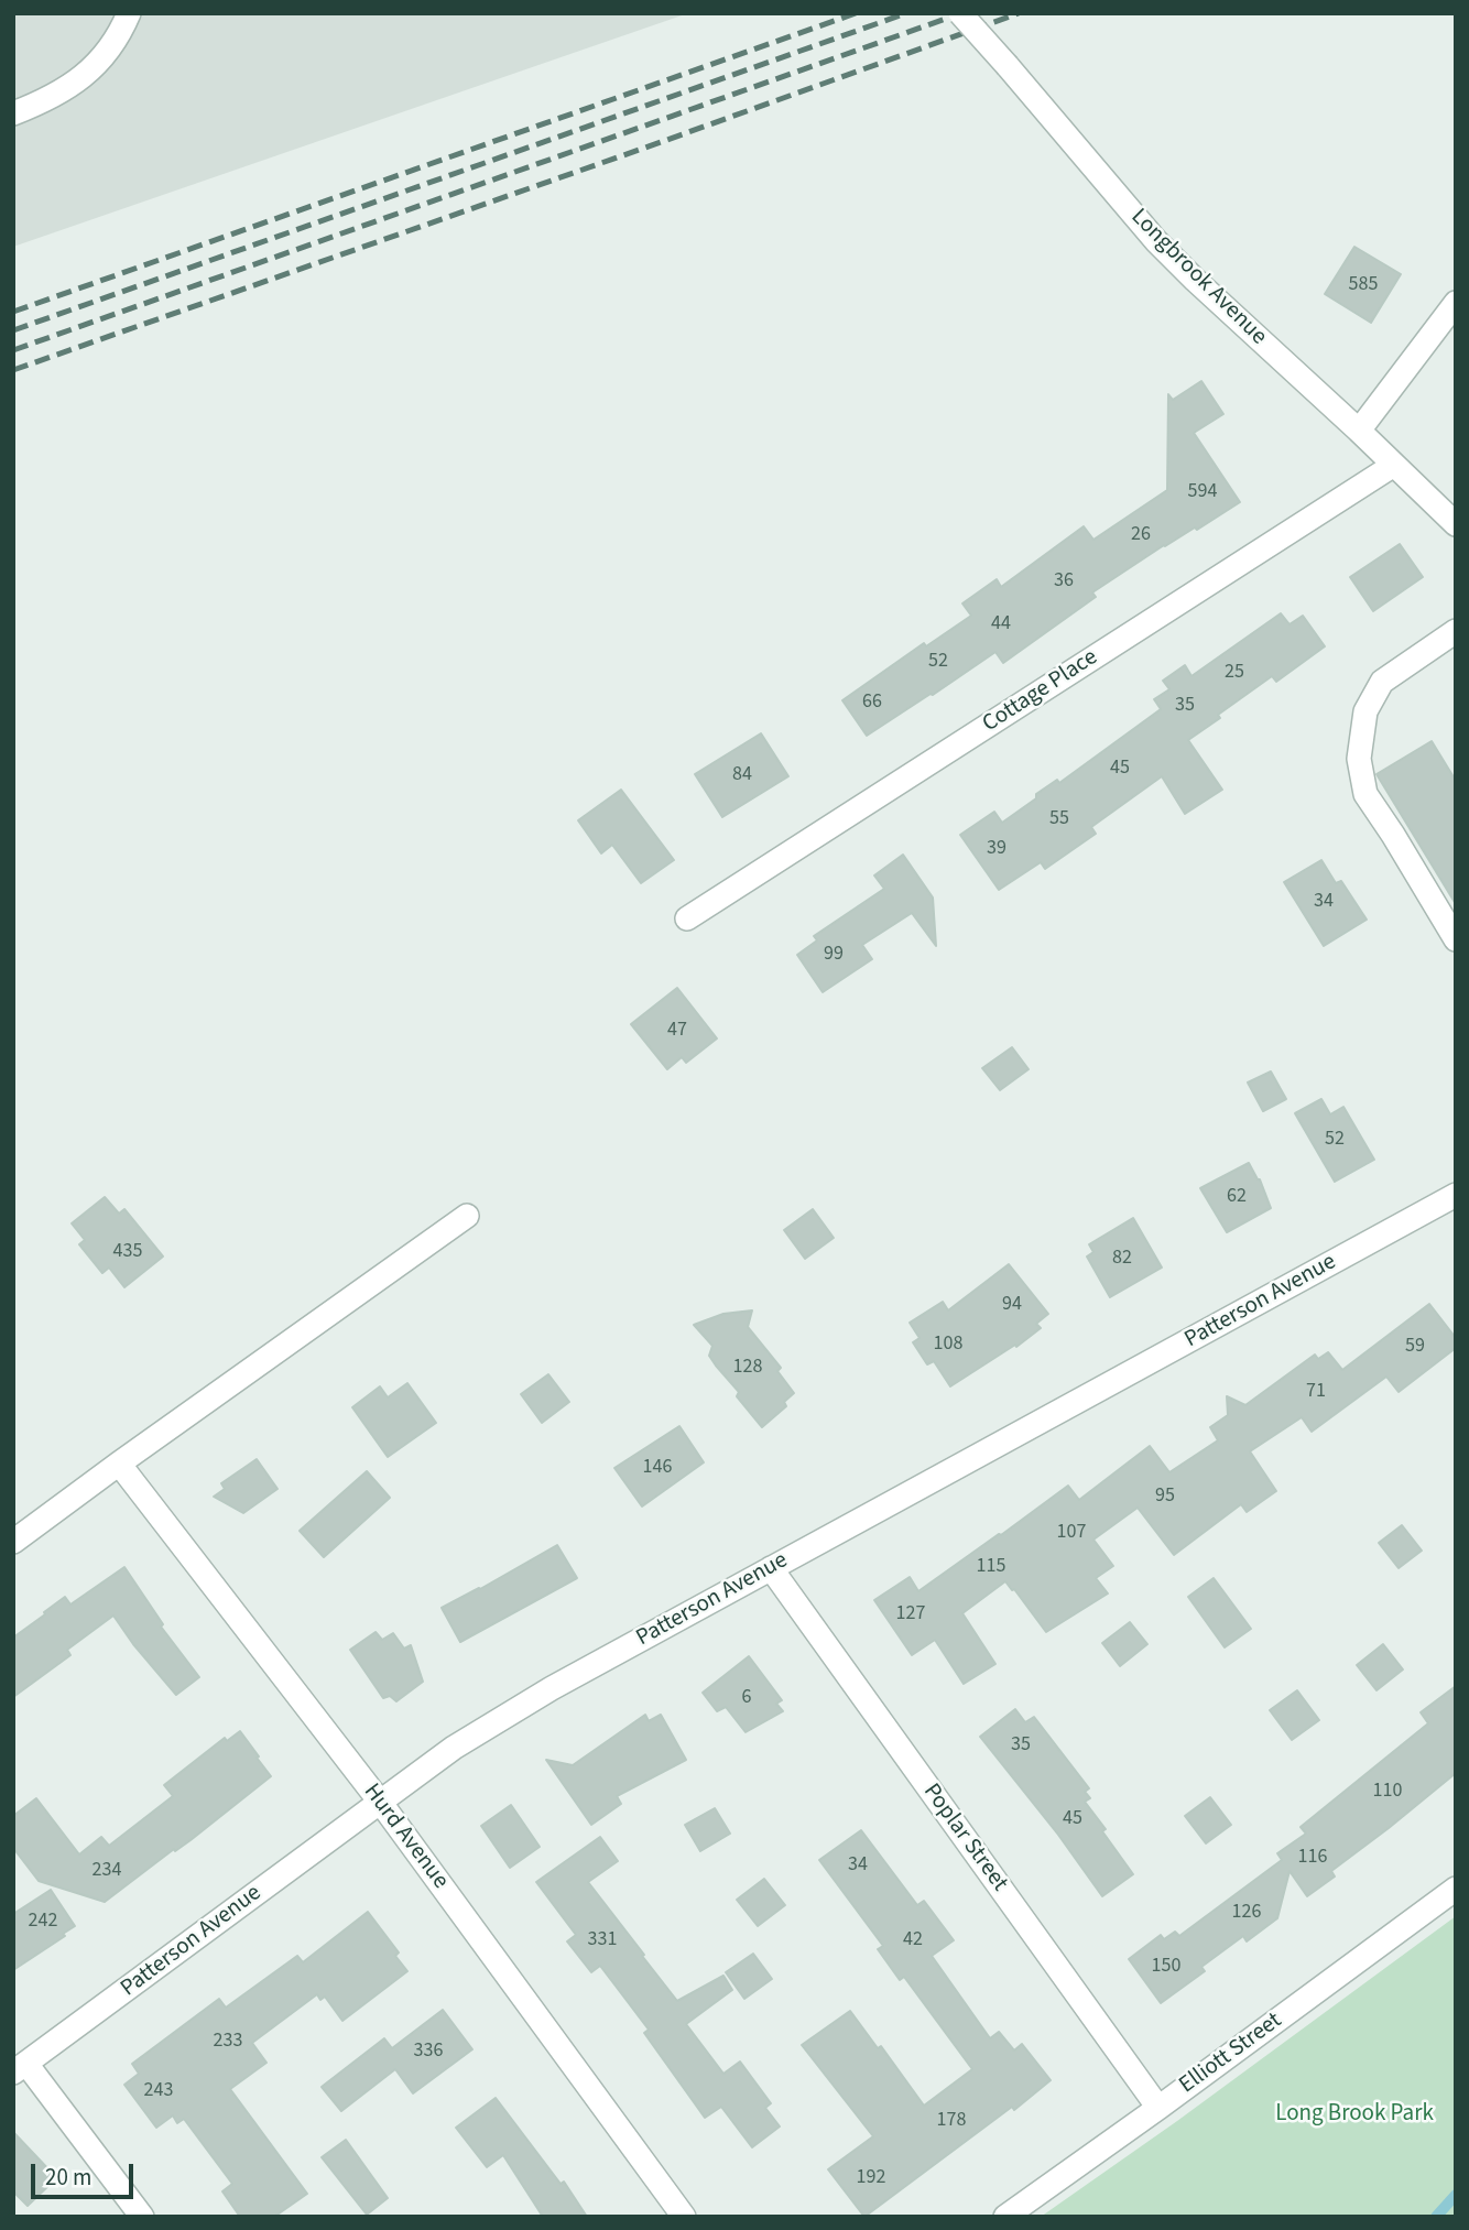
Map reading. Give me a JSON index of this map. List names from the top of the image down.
{
  "streets": {
    "street": [
      "Longbrook Avenue",
      "Cottage Place",
      "Patterson Avenue",
      "Hurd Avenue",
      "Poplar Street",
      "Elliott Street"
    ]
  },
  "crossings": [
    ["Longbrook Avenue", "Cottage Place"],
    ["Patterson Avenue", "Hurd Avenue"],
    ["Patterson Avenue", "Poplar Street"],
    ["Poplar Street", "Elliott Street"]
  ],
  "parks": ["Long Brook Park"],
  "house_numbers": [
    "585",
    "594",
    "26",
    "36",
    "44",
    "52",
    "25",
    "66",
    "35",
    "45",
    "84",
    "55",
    "39",
    "34",
    "99",
    "47",
    "52",
    "62",
    "435",
    "82",
    "94",
    "108",
    "59",
    "128",
    "71",
    "146",
    "95",
    "107",
    "115",
    "127",
    "6",
    "35",
    "110",
    "45",
    "116",
    "34",
    "234",
    "126",
    "242",
    "331",
    "42",
    "150",
    "233",
    "336",
    "243",
    "178",
    "192"
  ],
  "scale_bar": "20 m"
}
